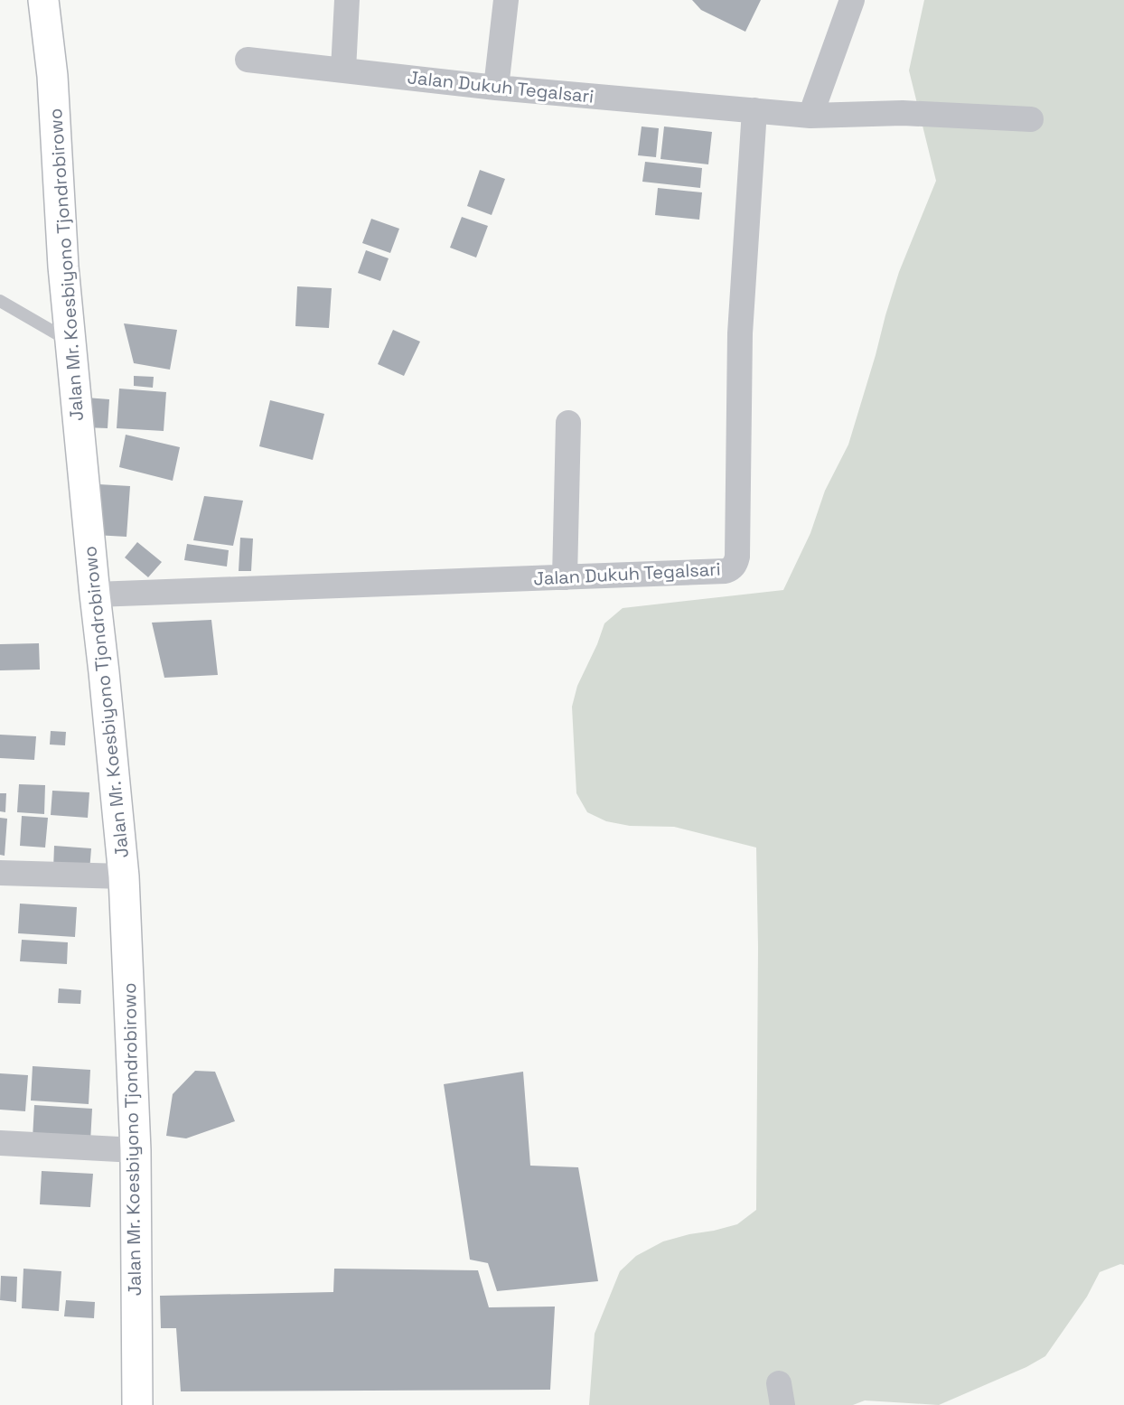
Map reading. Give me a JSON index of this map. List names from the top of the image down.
{
  "streets": {
    "main road": ["Jalan Mr. Koesbiyono Tjondrobirowo"],
    "street": ["Jalan Dukuh Tegalsari"]
  },
  "crossings": [
    ["Jalan Dukuh Tegalsari", "Jalan Mr. Koesbiyono Tjondrobirowo"]
  ]
}
